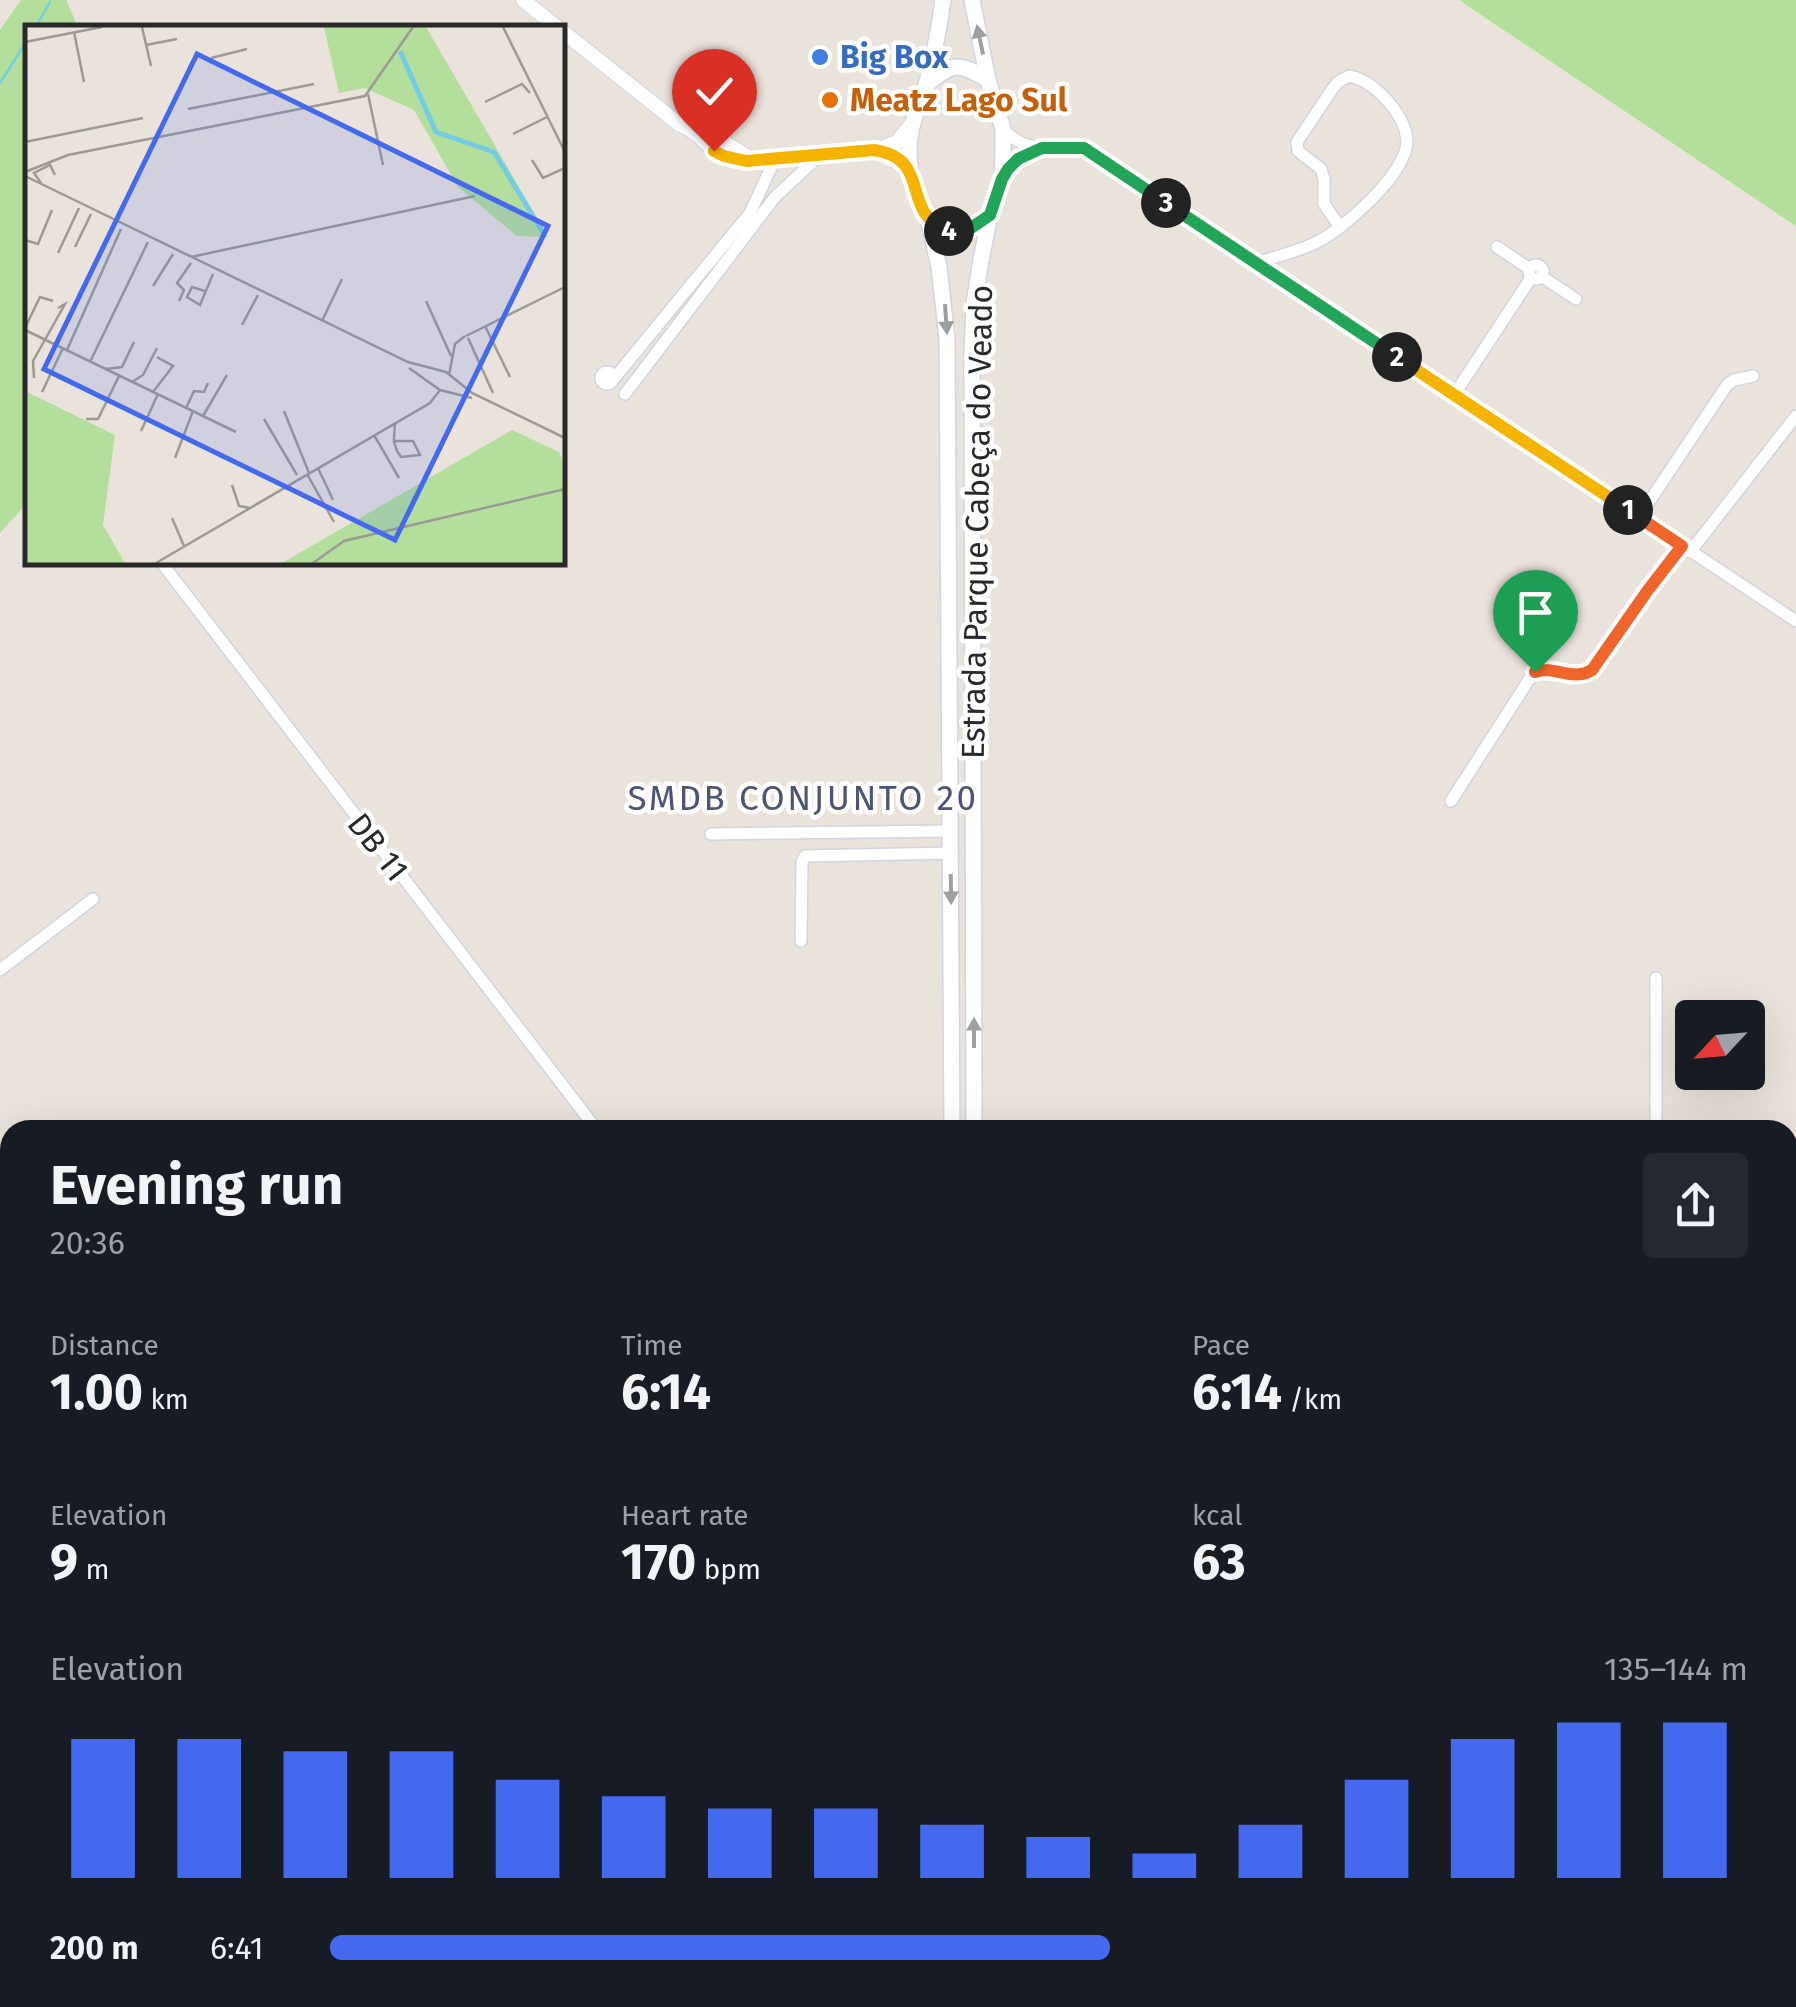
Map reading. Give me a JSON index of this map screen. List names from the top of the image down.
{
  "streets": {
    "main road": ["Estrada Parque Cabeça do Veado"],
    "street": ["DB 11"]
  },
  "districts": ["SMDB CONJUNTO 20"],
  "places": ["Big Box", "Meatz Lago Sul"],
  "north": "bottom left",
  "page": {
    "pins": [
      "3",
      "4",
      "2",
      "1"
    ],
    "heading": ["Evening run", "20:36"],
    "stats": [
      ["Distance", "1.00 km"],
      ["Time", "6:14"],
      ["Pace", "6:14 /km"],
      ["Elevation", "9 m"],
      ["Heart rate", "170 bpm"],
      ["kcal", "63"]
    ],
    "chart": ["Elevation", "135–144 m"],
    "list": [
      {
        "name": "200 m",
        "note": "6:41"
      }
    ]
  }
}
